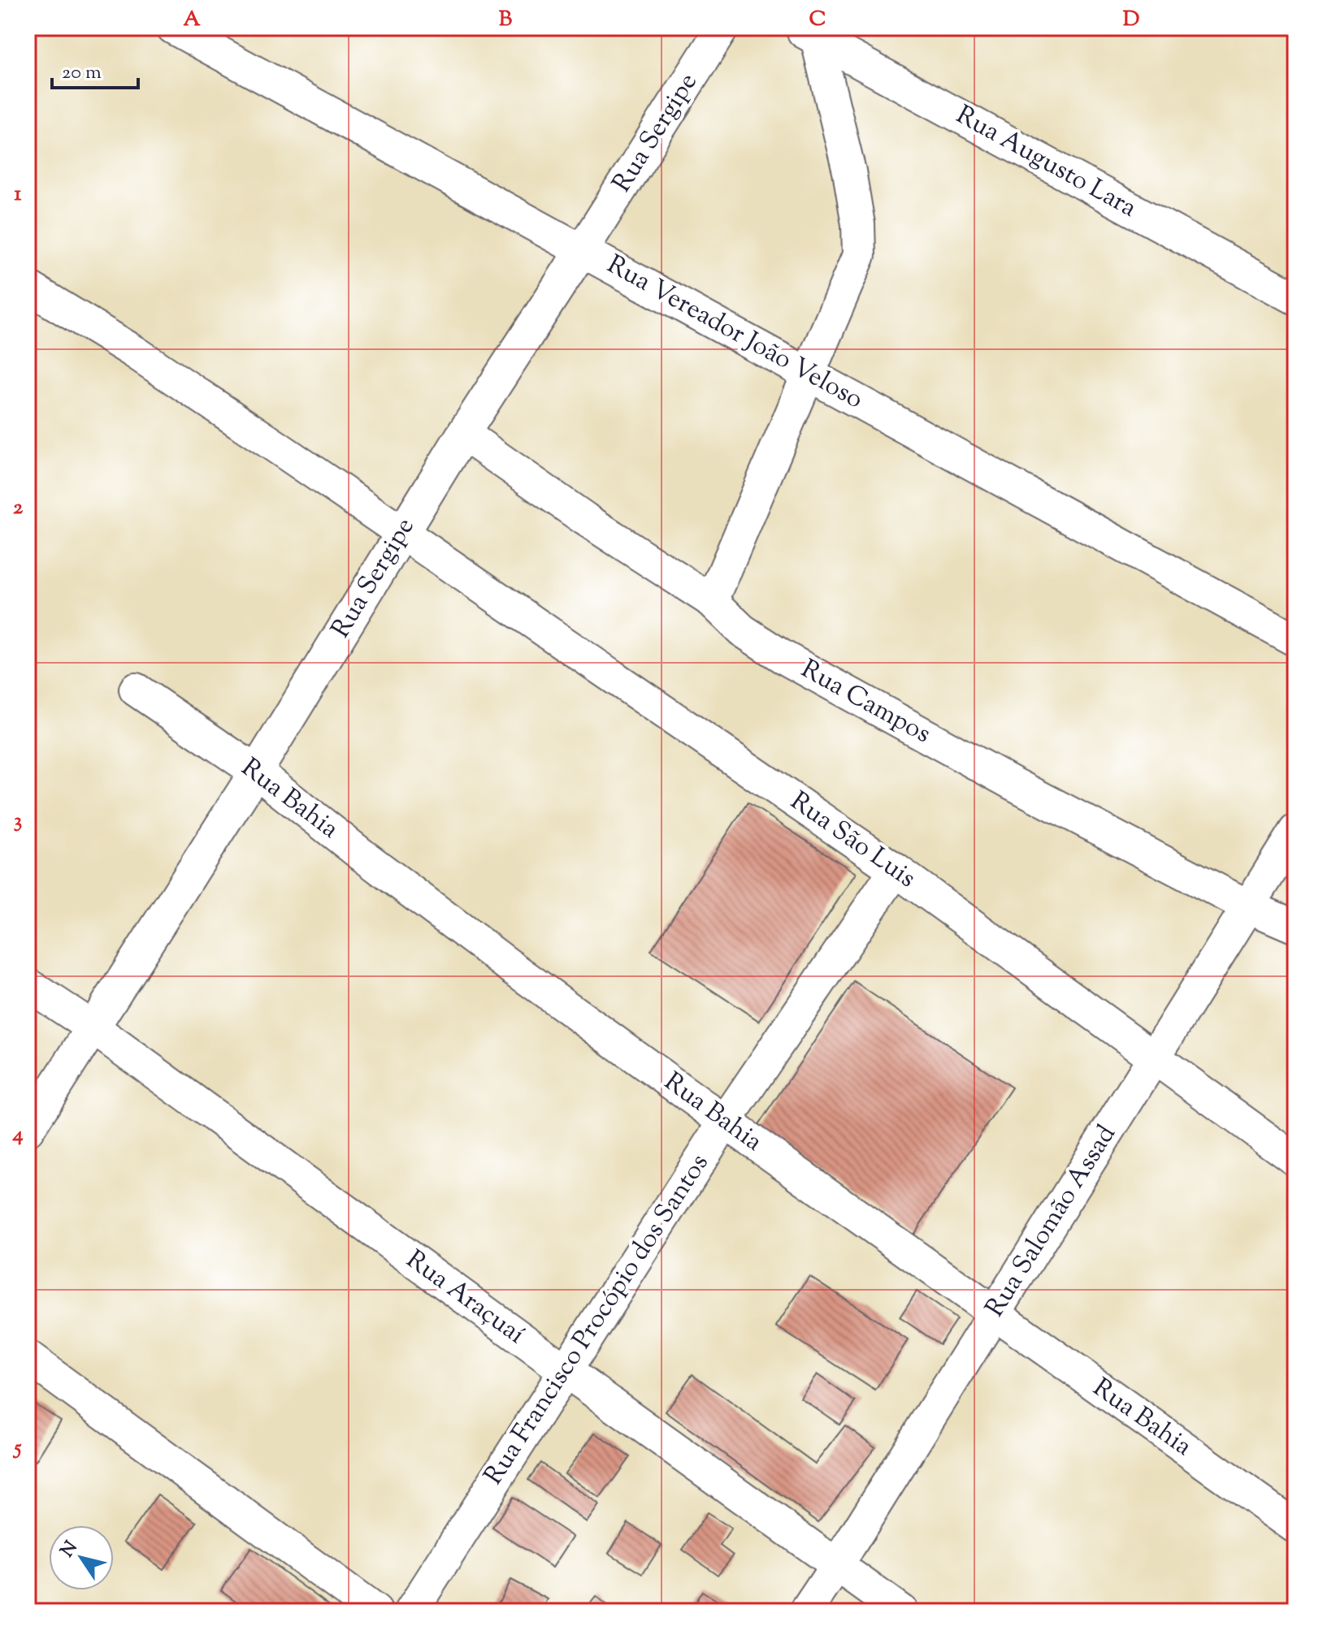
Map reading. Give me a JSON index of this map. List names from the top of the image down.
{
  "streets": {
    "street": [
      "Rua Sergipe",
      "Rua Augusto Lara",
      "Rua Vereador João Veloso",
      "Rua Campos",
      "Rua Bahia",
      "Rua São Luis",
      "Rua Salomão Assad",
      "Rua Araçuaí",
      "Rua Francisco Procópio dos Santos"
    ]
  },
  "crossings": [
    ["Rua Sergipe", "Rua Vereador João Veloso"],
    ["Rua Sergipe", "Rua Campos"],
    ["Rua Sergipe", "Rua Bahia"],
    ["Rua Sergipe", "Rua São Luis"],
    ["Rua Sergipe", "Rua Araçuaí"],
    ["Rua Campos", "Rua Salomão Assad"],
    ["Rua Bahia", "Rua Salomão Assad"],
    ["Rua Bahia", "Rua Francisco Procópio dos Santos"],
    ["Rua São Luis", "Rua Salomão Assad"],
    ["Rua São Luis", "Rua Francisco Procópio dos Santos"],
    ["Rua Salomão Assad", "Rua Araçuaí"],
    ["Rua Araçuaí", "Rua Francisco Procópio dos Santos"]
  ],
  "scale_bar": "20 m",
  "north": "top left",
  "grid": {
    "columns": [
      "A",
      "B",
      "C",
      "D"
    ],
    "rows": [
      "1",
      "2",
      "3",
      "4",
      "5"
    ]
  }
}
